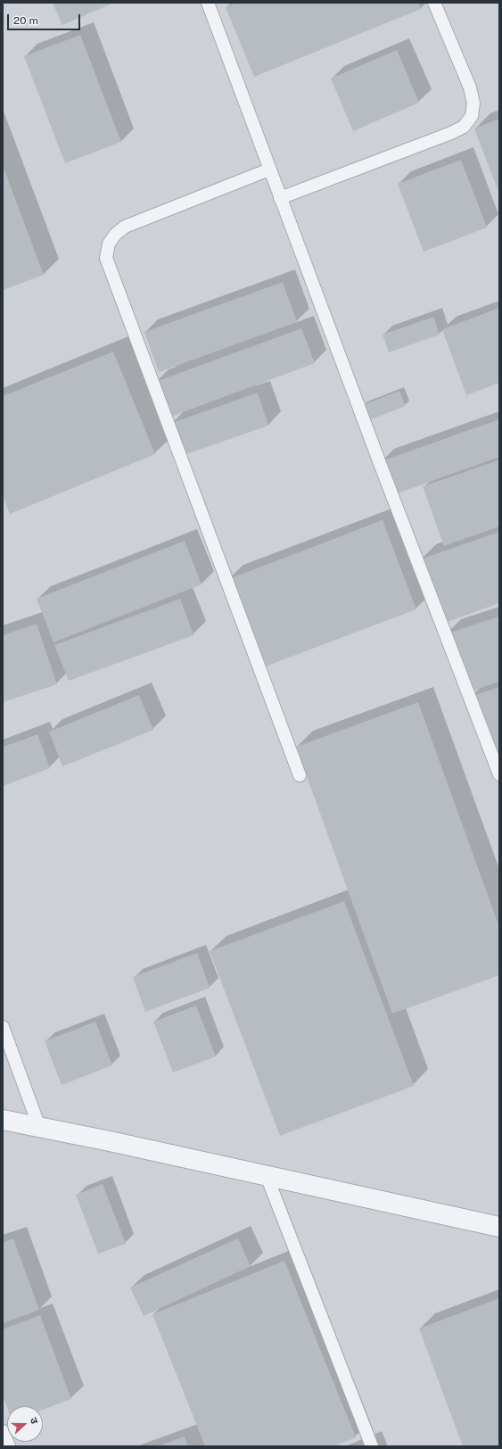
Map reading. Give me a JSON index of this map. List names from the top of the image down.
{
  "scale_bar": "20 m",
  "north": "right"
}
